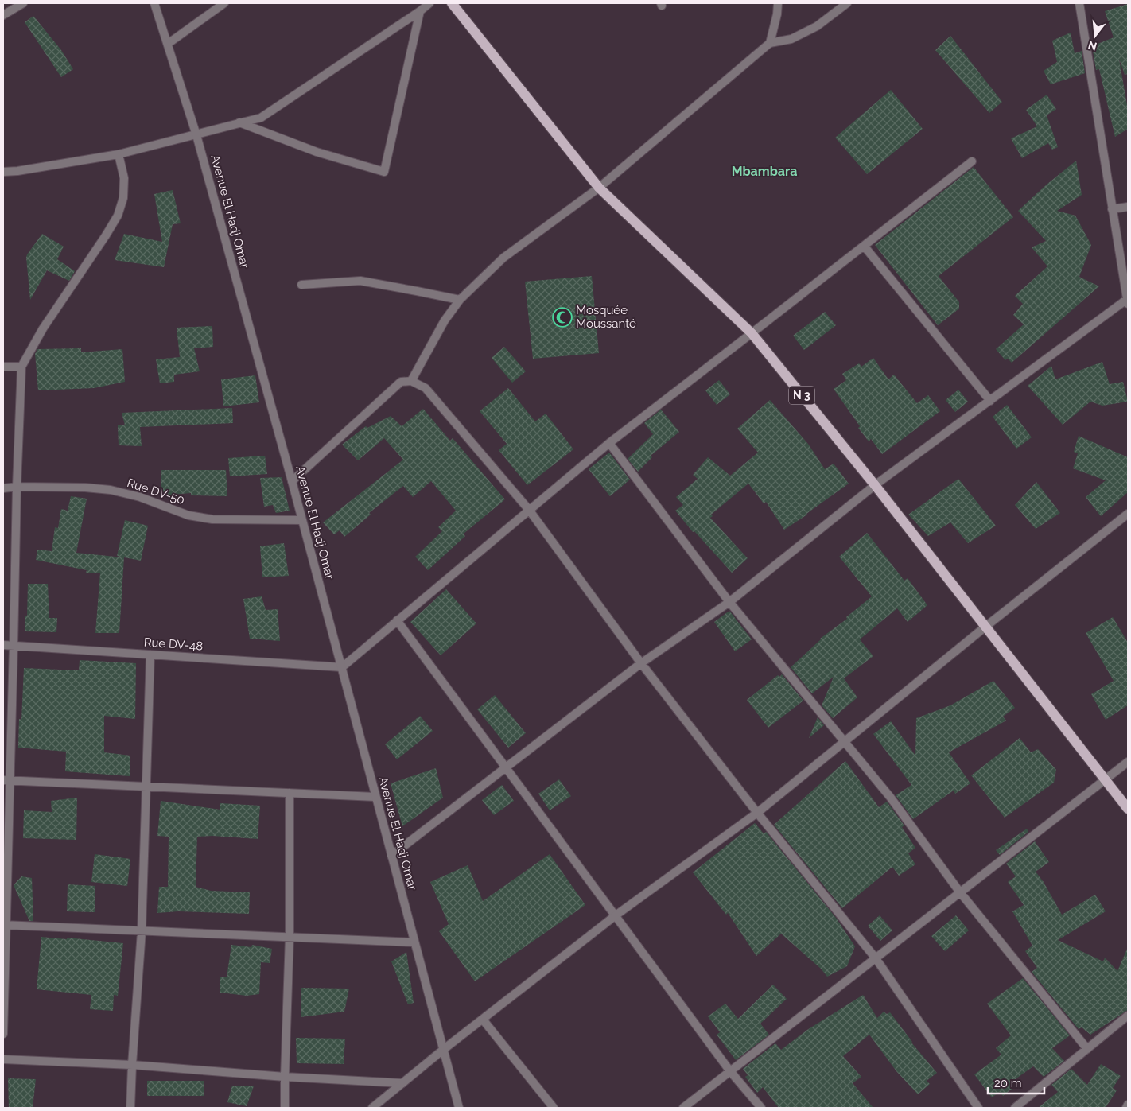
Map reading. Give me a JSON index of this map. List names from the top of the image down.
{
  "streets": {
    "main road": ["N 3"],
    "street": ["Avenue El Hadj Omar", "Rue DV-50", "Rue DV-48"]
  },
  "crossings": [
    ["Avenue El Hadj Omar", "Rue DV-50"],
    ["Avenue El Hadj Omar", "Rue DV-48"]
  ],
  "districts": ["Mbambara"],
  "places": {
    "mosque": ["Mosquée Moussanté"]
  },
  "scale_bar": "20 m",
  "north": "bottom"
}
